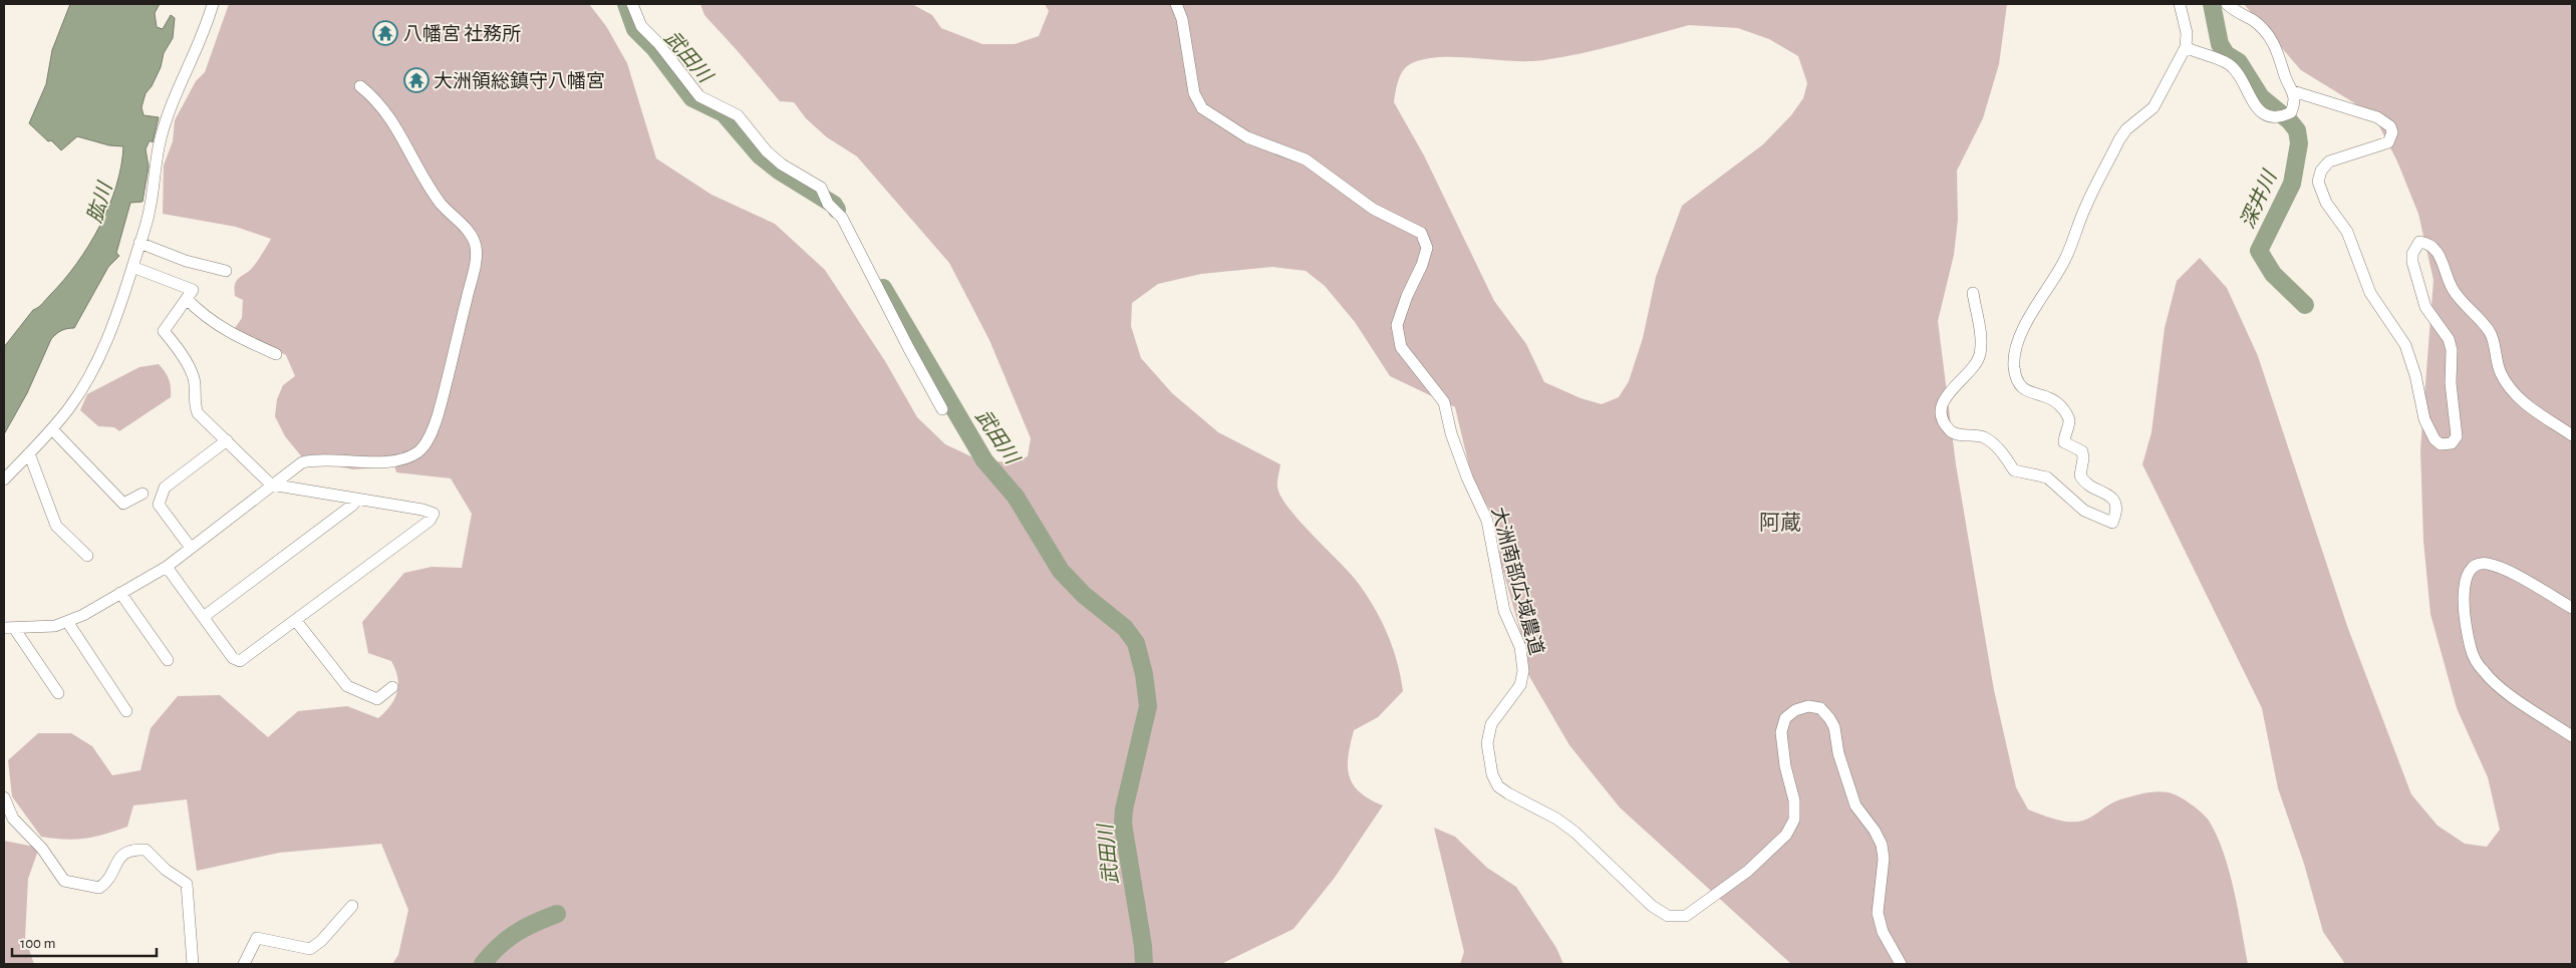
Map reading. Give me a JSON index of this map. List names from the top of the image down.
{
  "streets": {
    "street": ["大洲南部広域農道"]
  },
  "districts": ["阿蔵"],
  "water": ["武田川", "深井川", "肱川"],
  "places": {
    "temple": ["八幡宮 社務所", "大洲領総鎮守八幡宮"]
  },
  "scale_bar": "100 m"
}
